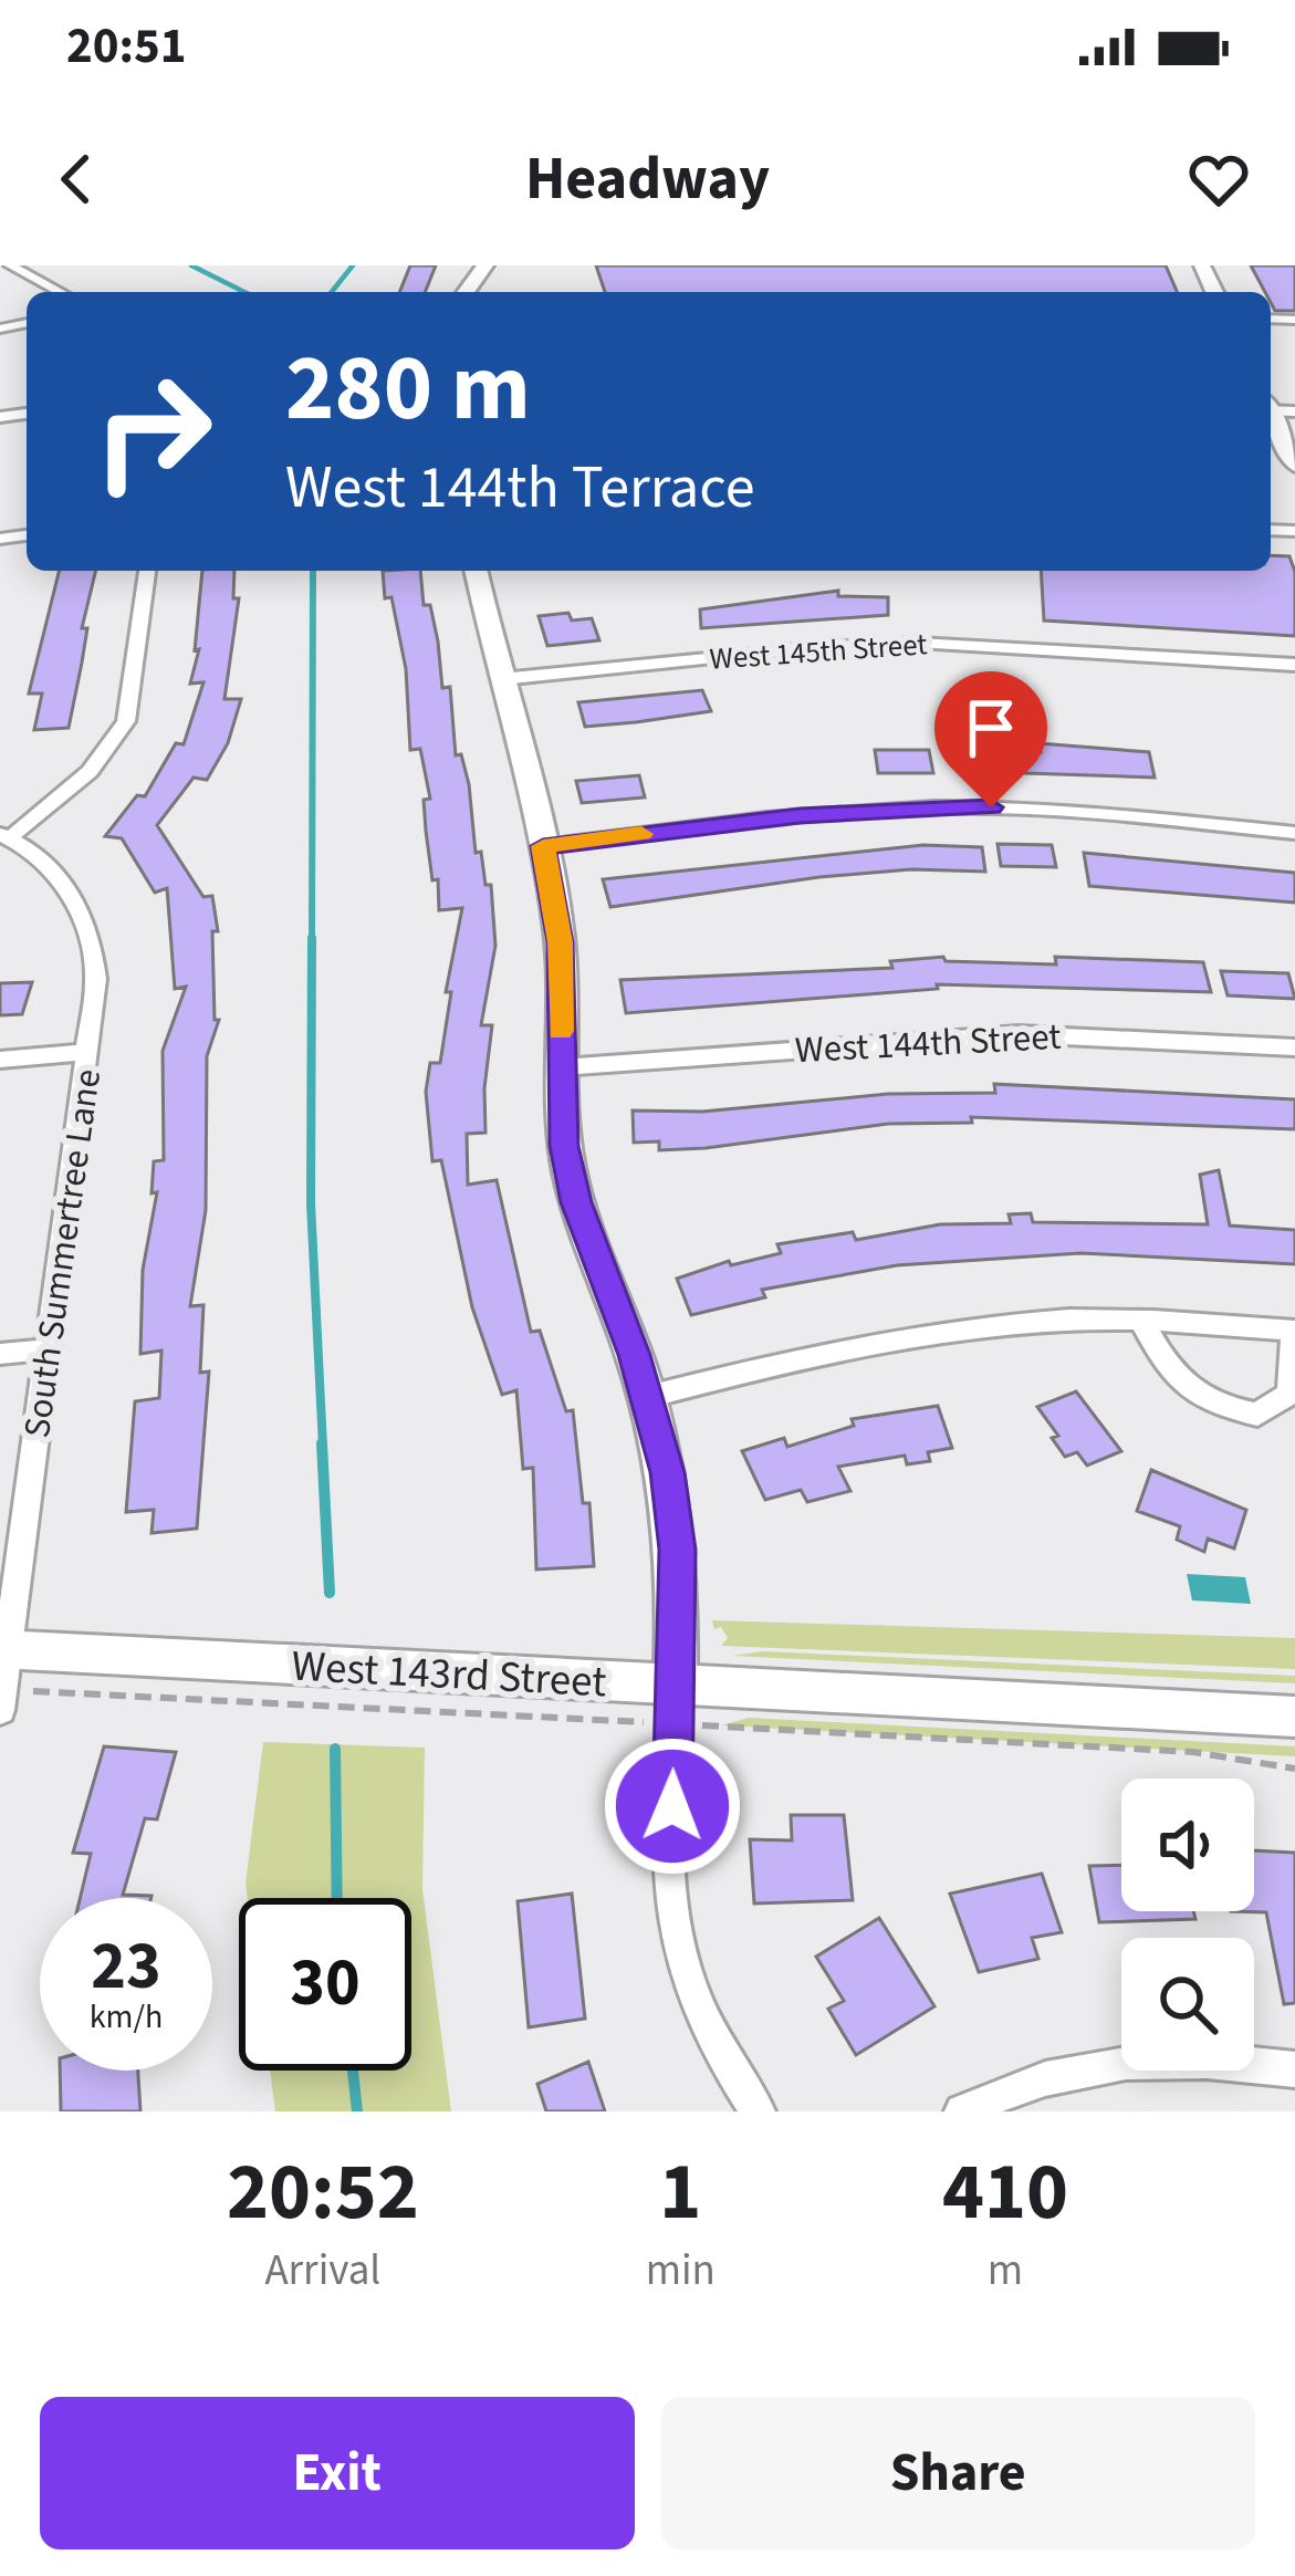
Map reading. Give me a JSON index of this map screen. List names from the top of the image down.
{
  "streets": {
    "street": [
      "West 145th Street",
      "West 144th Street",
      "South Summertree Lane",
      "West 143rd Street"
    ]
  },
  "crossings": [
    ["South Summertree Lane", "West 143rd Street"]
  ],
  "page": {
    "status": "20:51",
    "header": "Headway",
    "turn": ["280 m", "West 144th Terrace"],
    "speed": "23 km/h",
    "limit": "30",
    "eta": [
      "20:52",
      "Arrival",
      "1",
      "min",
      "410",
      "m"
    ],
    "buttons": ["Exit", "Share"]
  }
}
